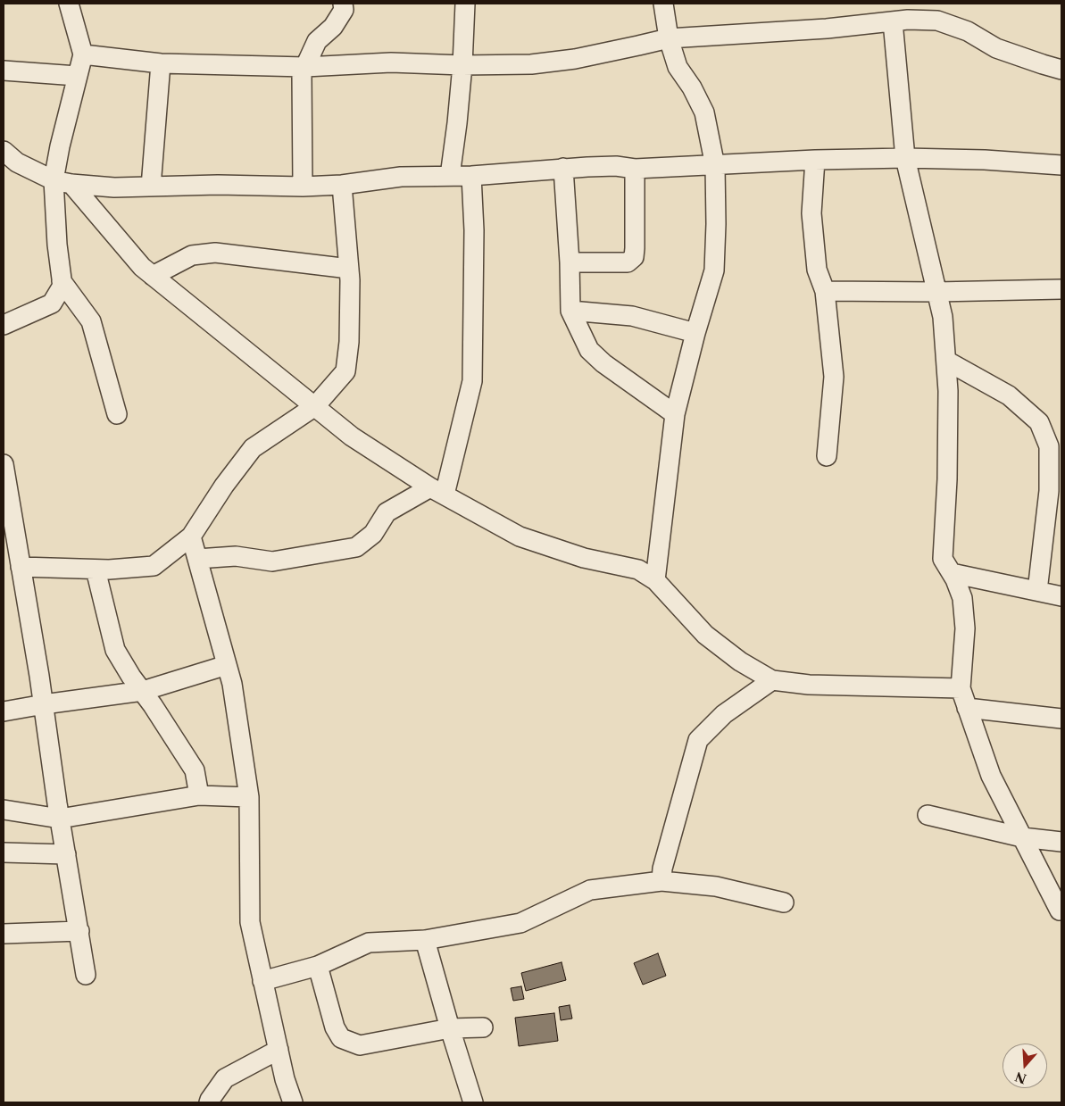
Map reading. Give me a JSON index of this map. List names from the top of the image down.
{
  "north": "bottom"
}
